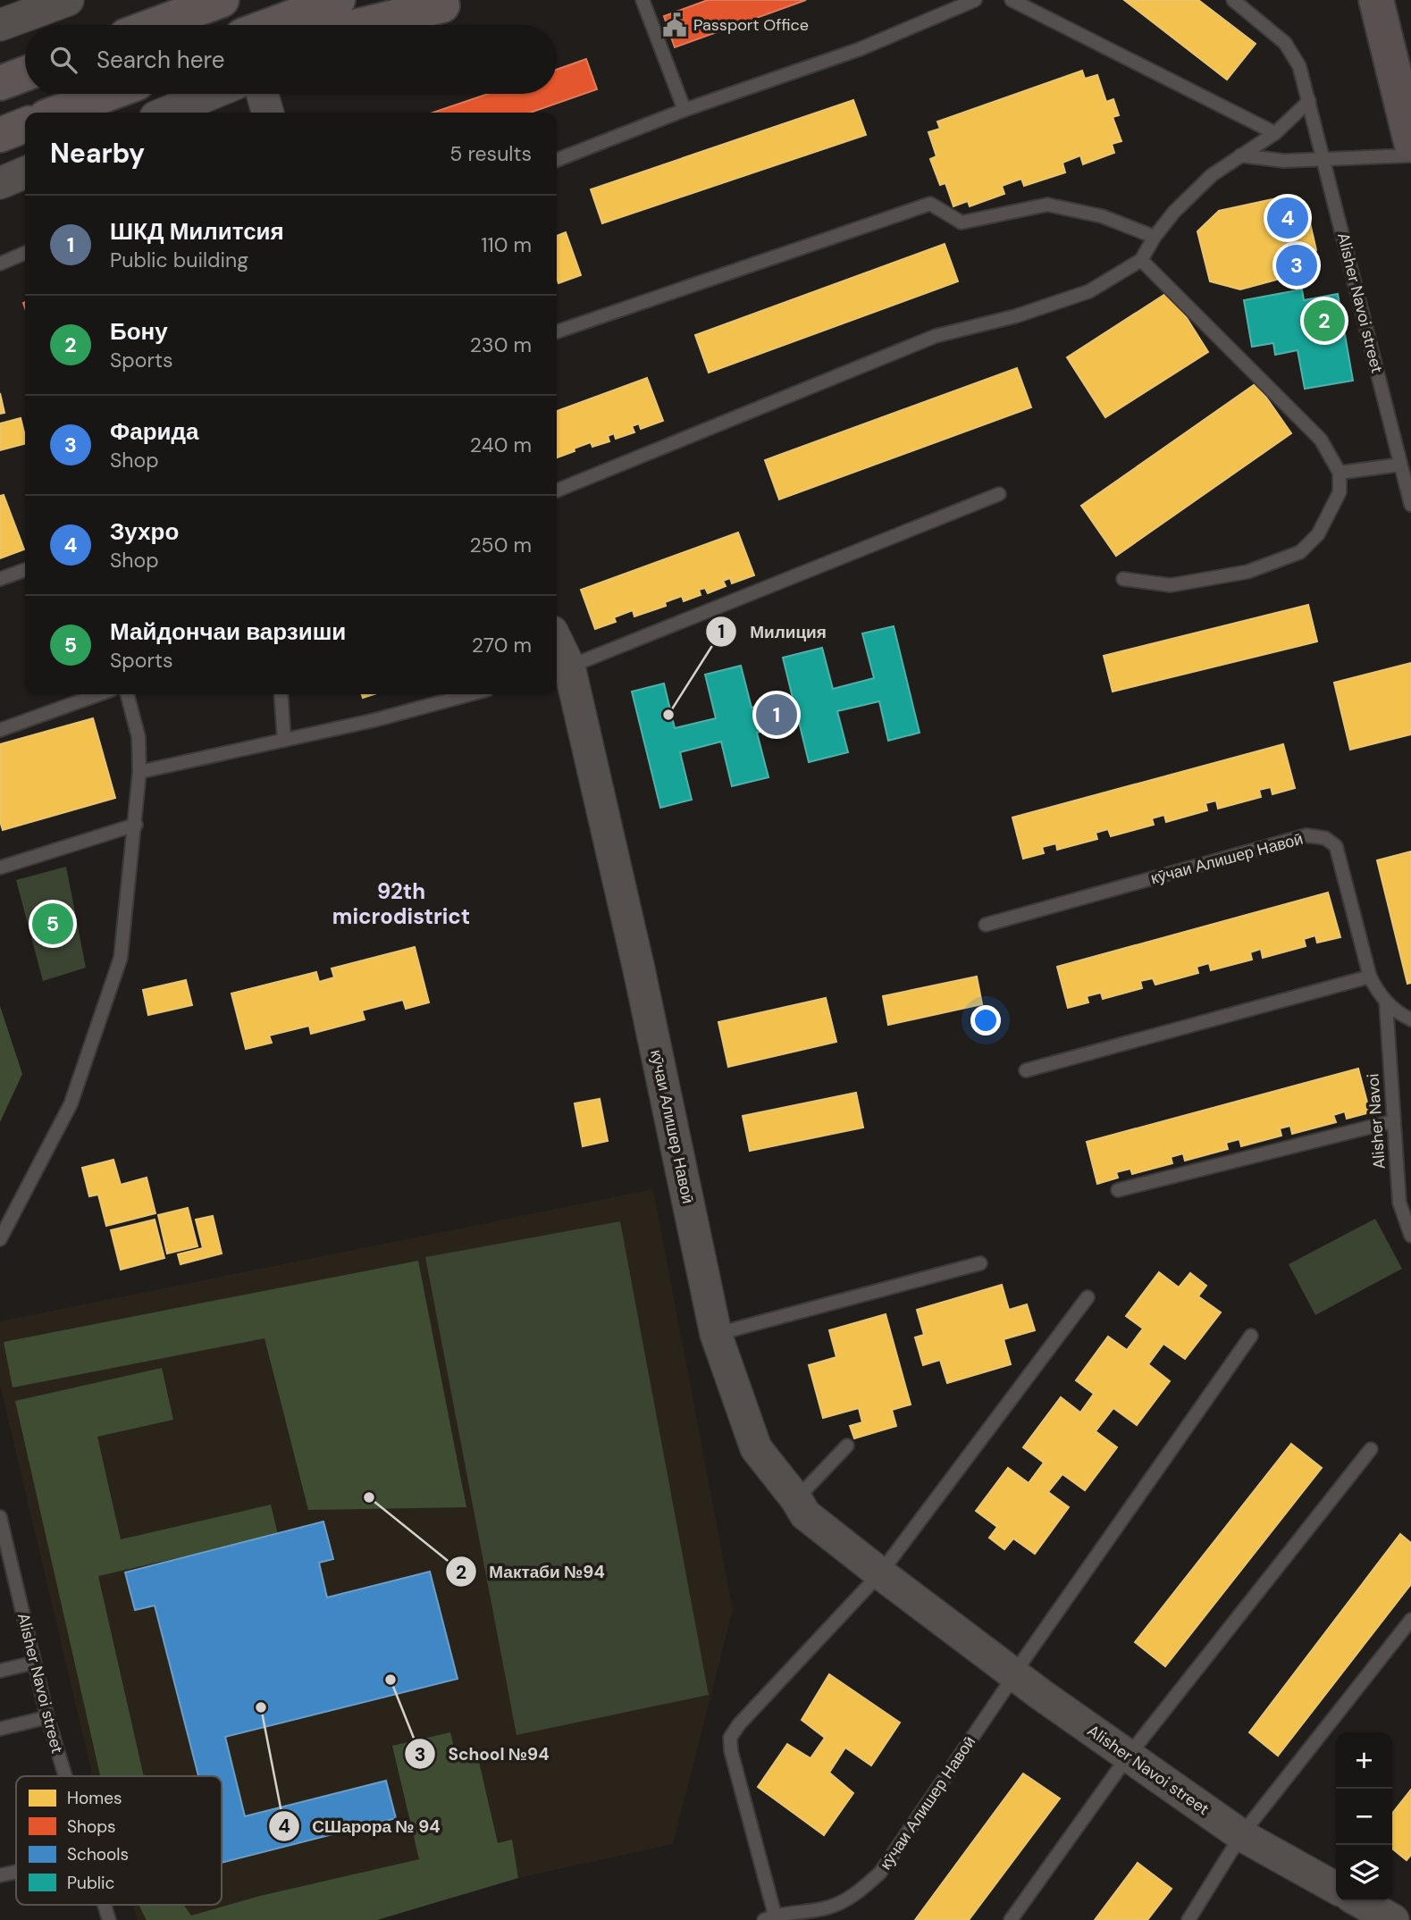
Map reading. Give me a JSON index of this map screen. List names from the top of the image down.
{
  "streets": {
    "street": ["Alisher Navoi street", "кӯчаи Алишер Навоӣ"],
    "lane": ["Alisher Navoi"]
  },
  "crossings": [
    ["Alisher Navoi street", "кӯчаи Алишер Навоӣ"],
    ["кӯчаи Алишер Навоӣ", "Alisher Navoi"]
  ],
  "districts": ["92th microdistrict"],
  "places": {
    "public building": ["Passport Office"],
    "other": [
      "Милиция",
      "Мактаби №94",
      "School №94",
      "СШарора № 94"
    ]
  },
  "legend": [
    "Homes",
    "Shops",
    "Schools",
    "Public"
  ],
  "page": {
    "search": "Search here",
    "heading": ["Nearby", "5 results"],
    "pins": [
      "4",
      "3",
      "2",
      "1",
      "5"
    ],
    "list": [
      {
        "mark": "1",
        "name": "ШКД Милитсия",
        "note": "Public building",
        "value": "110 m"
      },
      {
        "mark": "2",
        "name": "Бону",
        "note": "Sports",
        "value": "230 m"
      },
      {
        "mark": "3",
        "name": "Фарида",
        "note": "Shop",
        "value": "240 m"
      },
      {
        "mark": "4",
        "name": "Зухро",
        "note": "Shop",
        "value": "250 m"
      },
      {
        "mark": "5",
        "name": "Майдончаи варзиши",
        "note": "Sports",
        "value": "270 m"
      }
    ],
    "map_buttons": ["+", "−"]
  }
}
